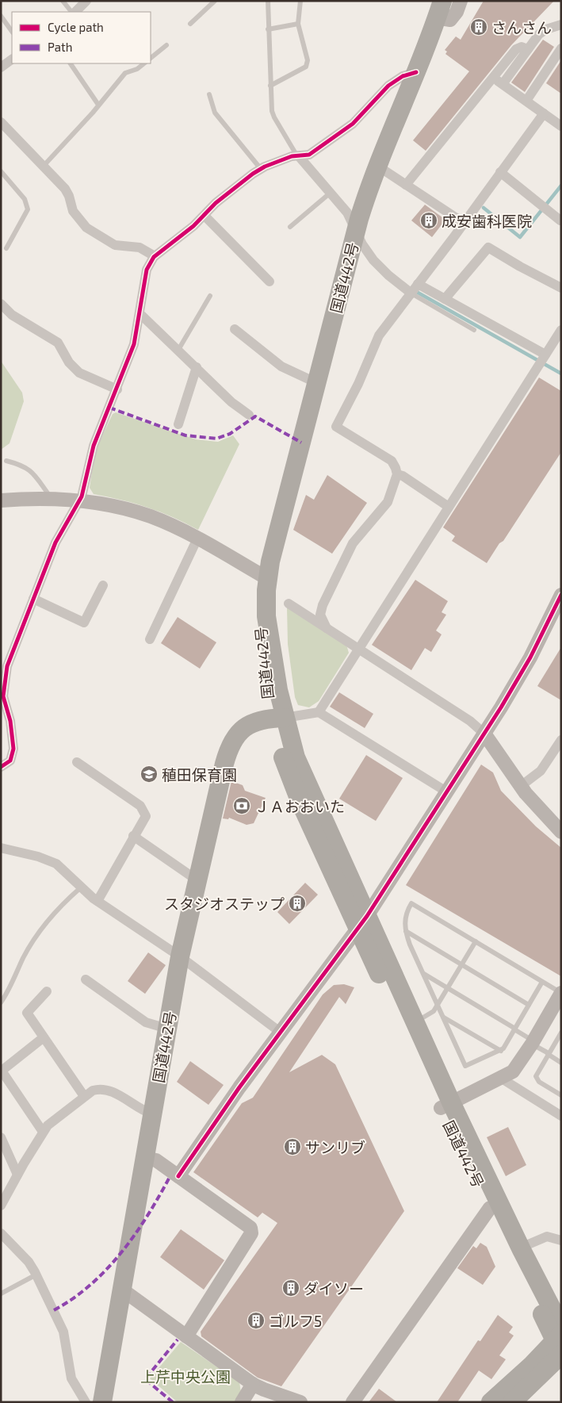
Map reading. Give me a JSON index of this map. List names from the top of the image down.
{
  "streets": {
    "highway": ["国道442号"]
  },
  "parks": ["上芹中央公園"],
  "places": {
    "building": [
      "さんさん",
      "成安歯科医院",
      "スタジオステップ",
      "サンリブ",
      "ダイソー",
      "ゴルフ5"
    ],
    "school or university": ["稙田保育園"],
    "bank": ["ＪＡおおいた"]
  },
  "legend": ["Cycle path", "Path"]
}
